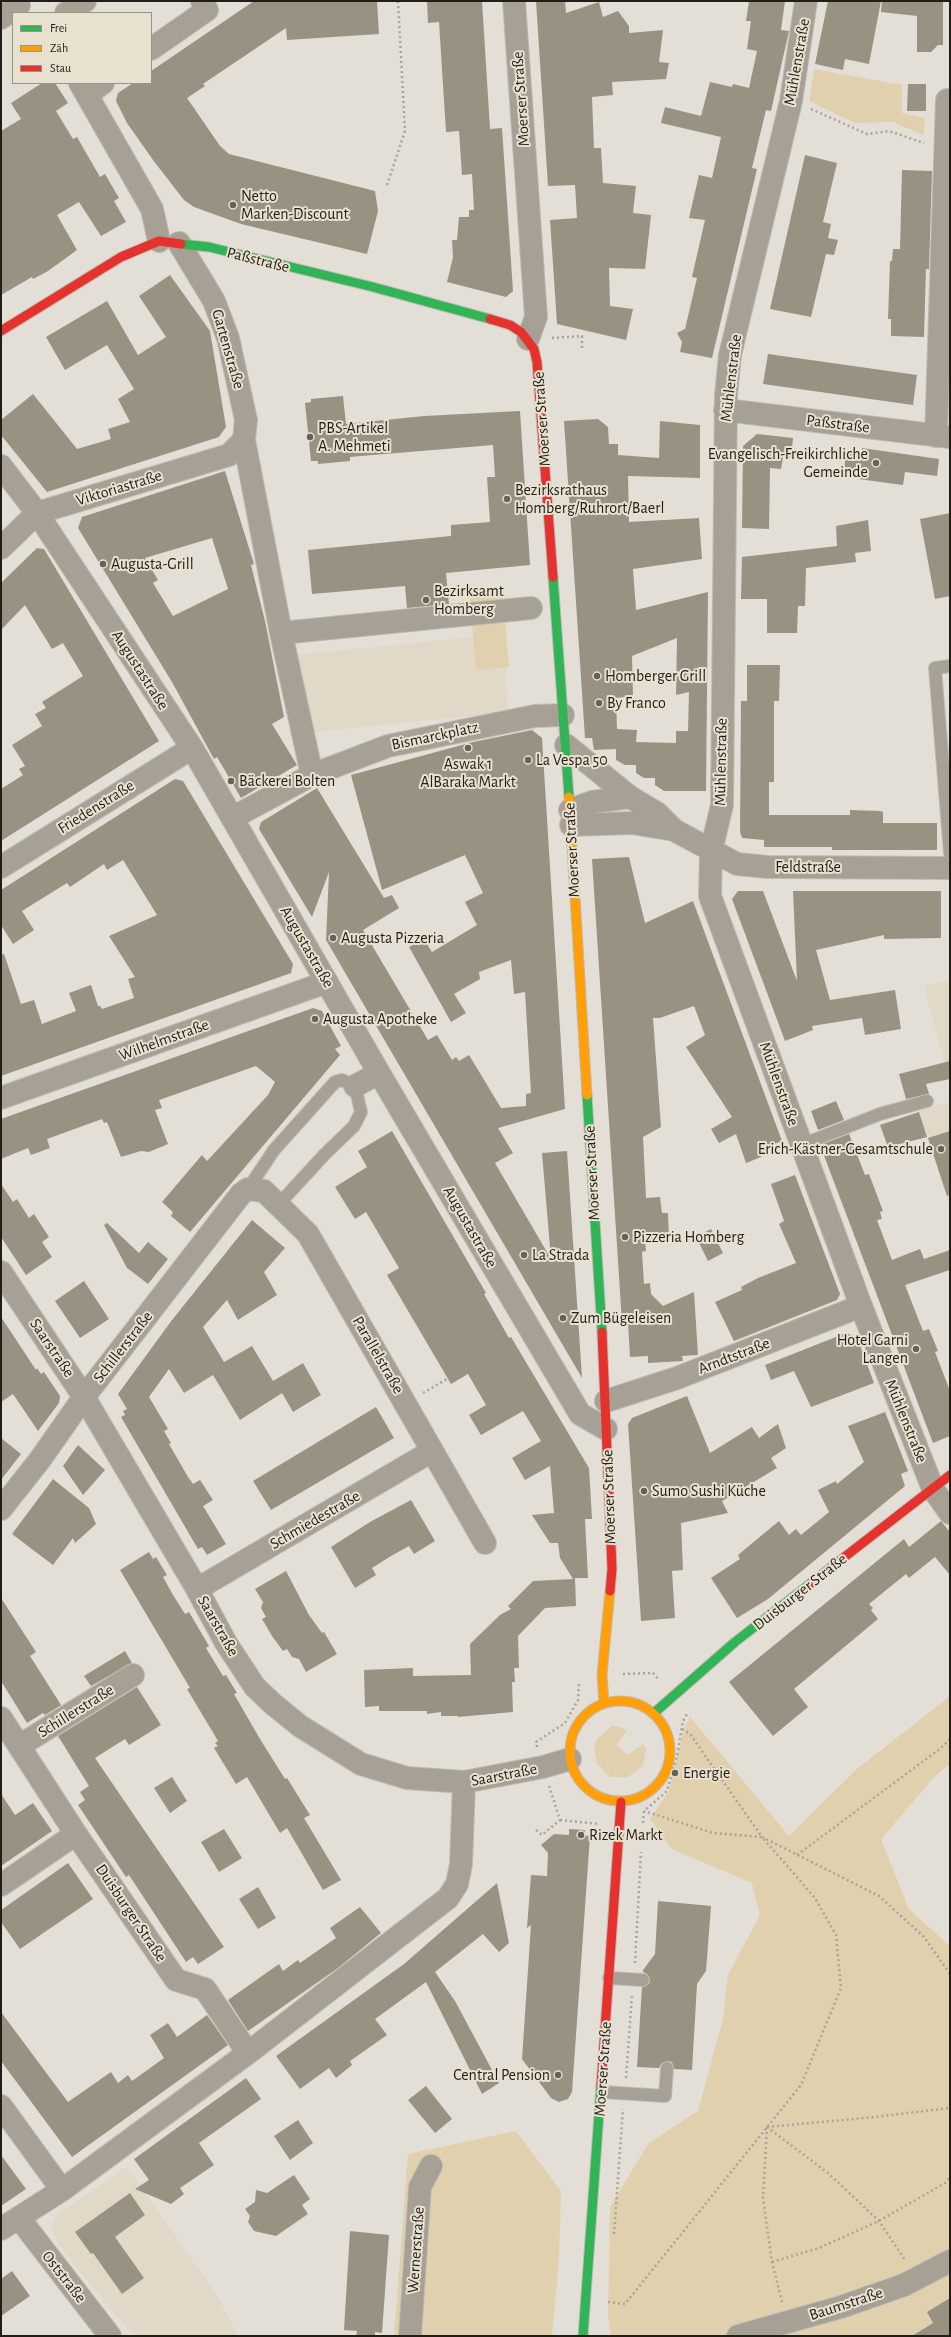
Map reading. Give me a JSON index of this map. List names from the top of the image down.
{
  "streets": {
    "street": [
      "Mühlenstraße",
      "Moerser Straße",
      "Paßstraße",
      "Gartenstraße",
      "Viktoriastraße",
      "Augustastraße",
      "Bismarckplatz",
      "Friedenstraße",
      "Feldstraße",
      "Wilhelmstraße",
      "Schillerstraße",
      "Saarstraße",
      "Parallelstraße",
      "Arndtstraße",
      "Schmiedestraße",
      "Duisburger Straße",
      "Wernerstraße",
      "Oststraße",
      "Baumstraße"
    ]
  },
  "crossings": [
    ["Mühlenstraße", "Paßstraße"],
    ["Mühlenstraße", "Feldstraße"],
    ["Mühlenstraße", "Arndtstraße"],
    ["Mühlenstraße", "Duisburger Straße"],
    ["Moerser Straße", "Paßstraße"],
    ["Moerser Straße", "Augustastraße"],
    ["Moerser Straße", "Bismarckplatz"],
    ["Moerser Straße", "Feldstraße"],
    ["Moerser Straße", "Saarstraße"],
    ["Moerser Straße", "Arndtstraße"],
    ["Moerser Straße", "Duisburger Straße"],
    ["Paßstraße", "Gartenstraße"],
    ["Gartenstraße", "Viktoriastraße"],
    ["Viktoriastraße", "Augustastraße"],
    ["Augustastraße", "Bismarckplatz"],
    ["Augustastraße", "Friedenstraße"],
    ["Augustastraße", "Wilhelmstraße"],
    ["Schillerstraße", "Saarstraße"],
    ["Schillerstraße", "Parallelstraße"],
    ["Schillerstraße", "Duisburger Straße"],
    ["Saarstraße", "Schmiedestraße"],
    ["Saarstraße", "Duisburger Straße"],
    ["Parallelstraße", "Schmiedestraße"]
  ],
  "places": [
    "Netto Marken-Discount",
    "PBS-Artikel A. Mehmeti",
    "Evangelisch-Freikirchliche Gemeinde",
    "Bezirksrathaus Homberg/Ruhrort/Baerl",
    "Augusta-Grill",
    "Bezirksamt Homberg",
    "Homberger Grill",
    "By Franco",
    "Aswak 1 AlBaraka Markt",
    "La Vespa 50",
    "Bäckerei Bolten",
    "Augusta Pizzeria",
    "Augusta Apotheke",
    "Erich-Kästner-Gesamtschule",
    "Pizzeria Homberg",
    "La Strada",
    "Zum Bügeleisen",
    "Hotel Garni Langen",
    "Sumo Sushi Küche",
    "Energie",
    "Rizek Markt",
    "Central Pension"
  ],
  "legend": ["Frei", "Zäh", "Stau"]
}
